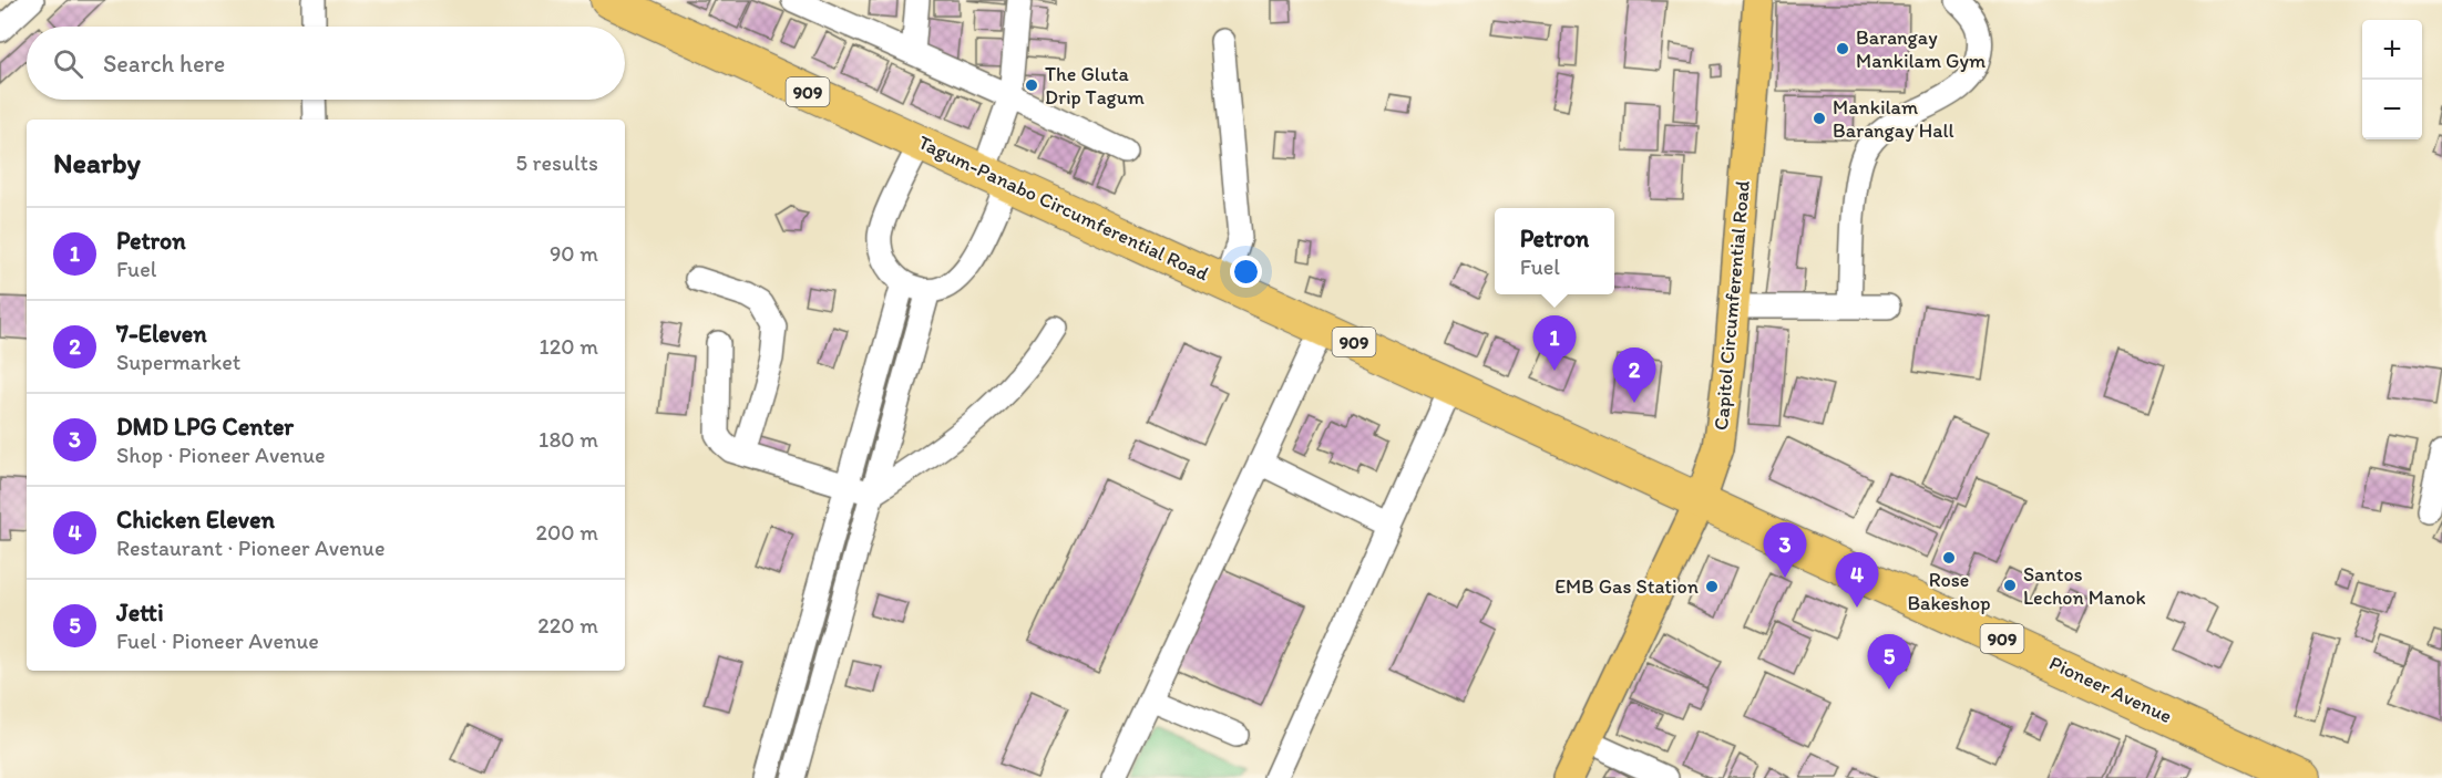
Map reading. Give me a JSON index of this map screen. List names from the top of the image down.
{
  "streets": {
    "highway": ["909", "Tagum-Panabo Circumferential Road", "Pioneer Avenue"],
    "main road": ["Capitol Circumferential Road"]
  },
  "crossings": [
    ["Tagum-Panabo Circumferential Road", "Capitol Circumferential Road"],
    ["Tagum-Panabo Circumferential Road", "Pioneer Avenue"],
    ["Capitol Circumferential Road", "Pioneer Avenue"]
  ],
  "places": [
    "Barangay Mankilam Gym",
    "The Gluta Drip Tagum",
    "Mankilam Barangay Hall",
    "Rose Bakeshop",
    "Santos Lechon Manok",
    "EMB Gas Station"
  ],
  "page": {
    "map_buttons": ["+", "−"],
    "search": "Search here",
    "heading": ["Nearby", "5 results"],
    "list": [
      {
        "mark": "1",
        "name": "Petron",
        "note": "Fuel",
        "value": "90 m"
      },
      {
        "mark": "2",
        "name": "7-Eleven",
        "note": "Supermarket",
        "value": "120 m"
      },
      {
        "mark": "3",
        "name": "DMD LPG Center",
        "note": "Shop · Pioneer Avenue",
        "value": "180 m"
      },
      {
        "mark": "4",
        "name": "Chicken Eleven",
        "note": "Restaurant · Pioneer Avenue",
        "value": "200 m"
      },
      {
        "mark": "5",
        "name": "Jetti",
        "note": "Fuel · Pioneer Avenue",
        "value": "220 m"
      }
    ],
    "popup": ["Petron", "Fuel"],
    "pins": [
      "1",
      "2",
      "3",
      "4",
      "5"
    ]
  }
}
